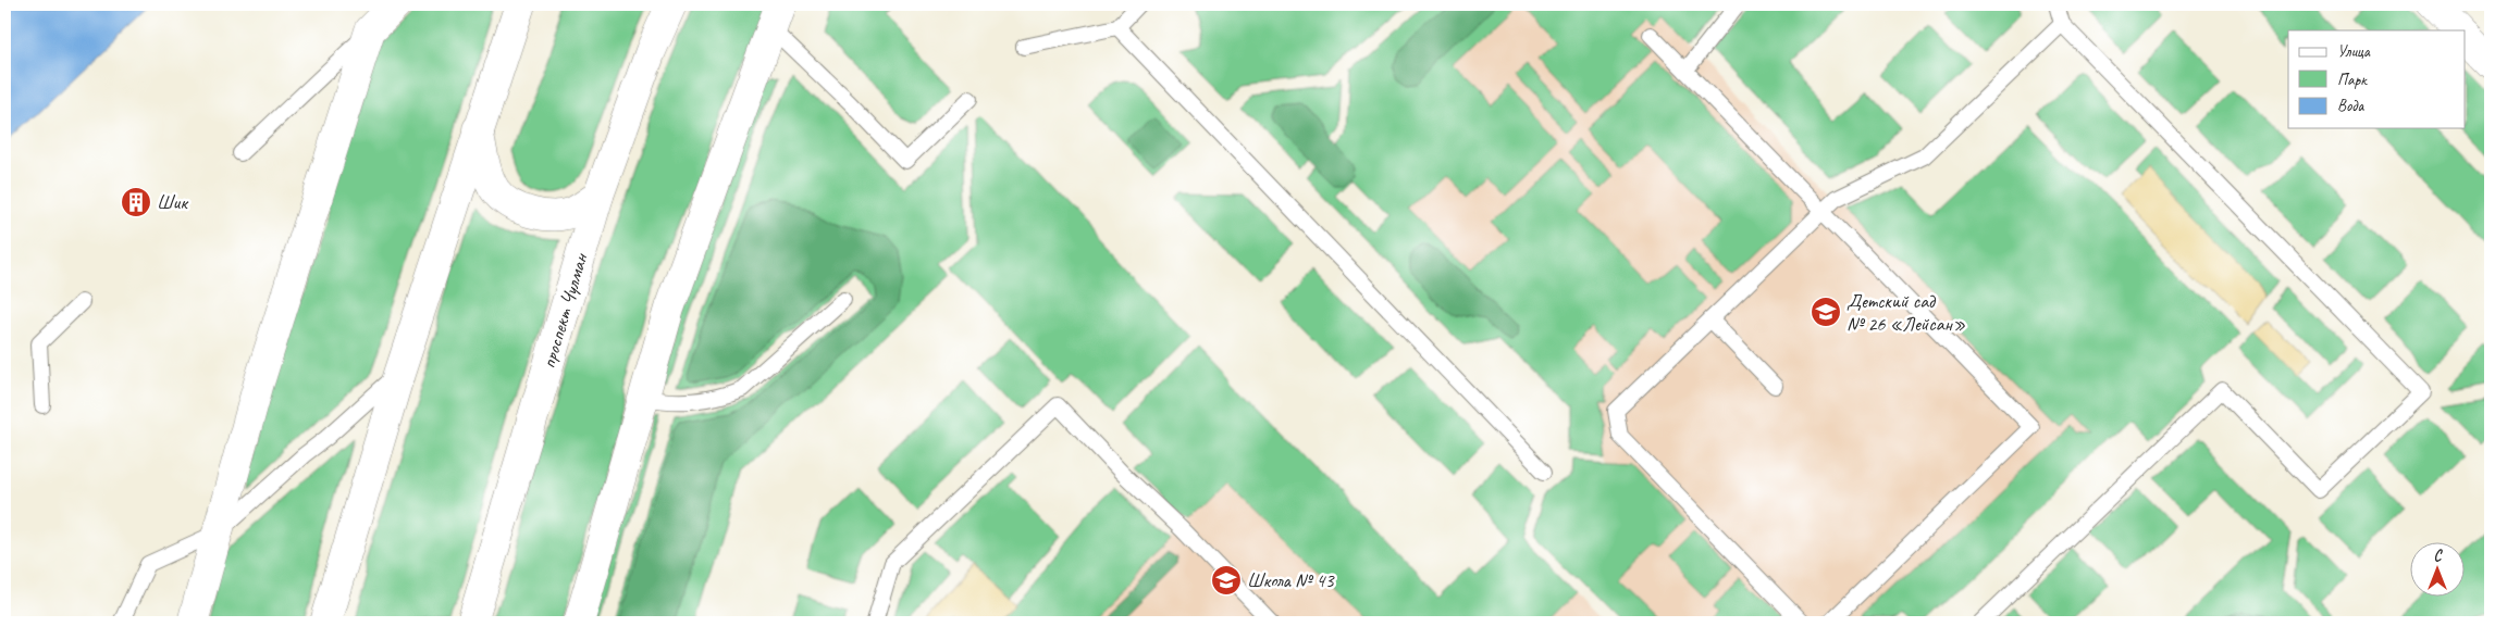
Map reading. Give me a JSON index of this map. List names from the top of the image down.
{
  "streets": {
    "main road": ["проспект Чулман"]
  },
  "places": {
    "building": ["Шик"],
    "school or university": ["Детский сад № 26 «Лейсан»", "Школа № 43"]
  },
  "legend": ["Улица", "Парк", "Вода"],
  "north": "top"
}
